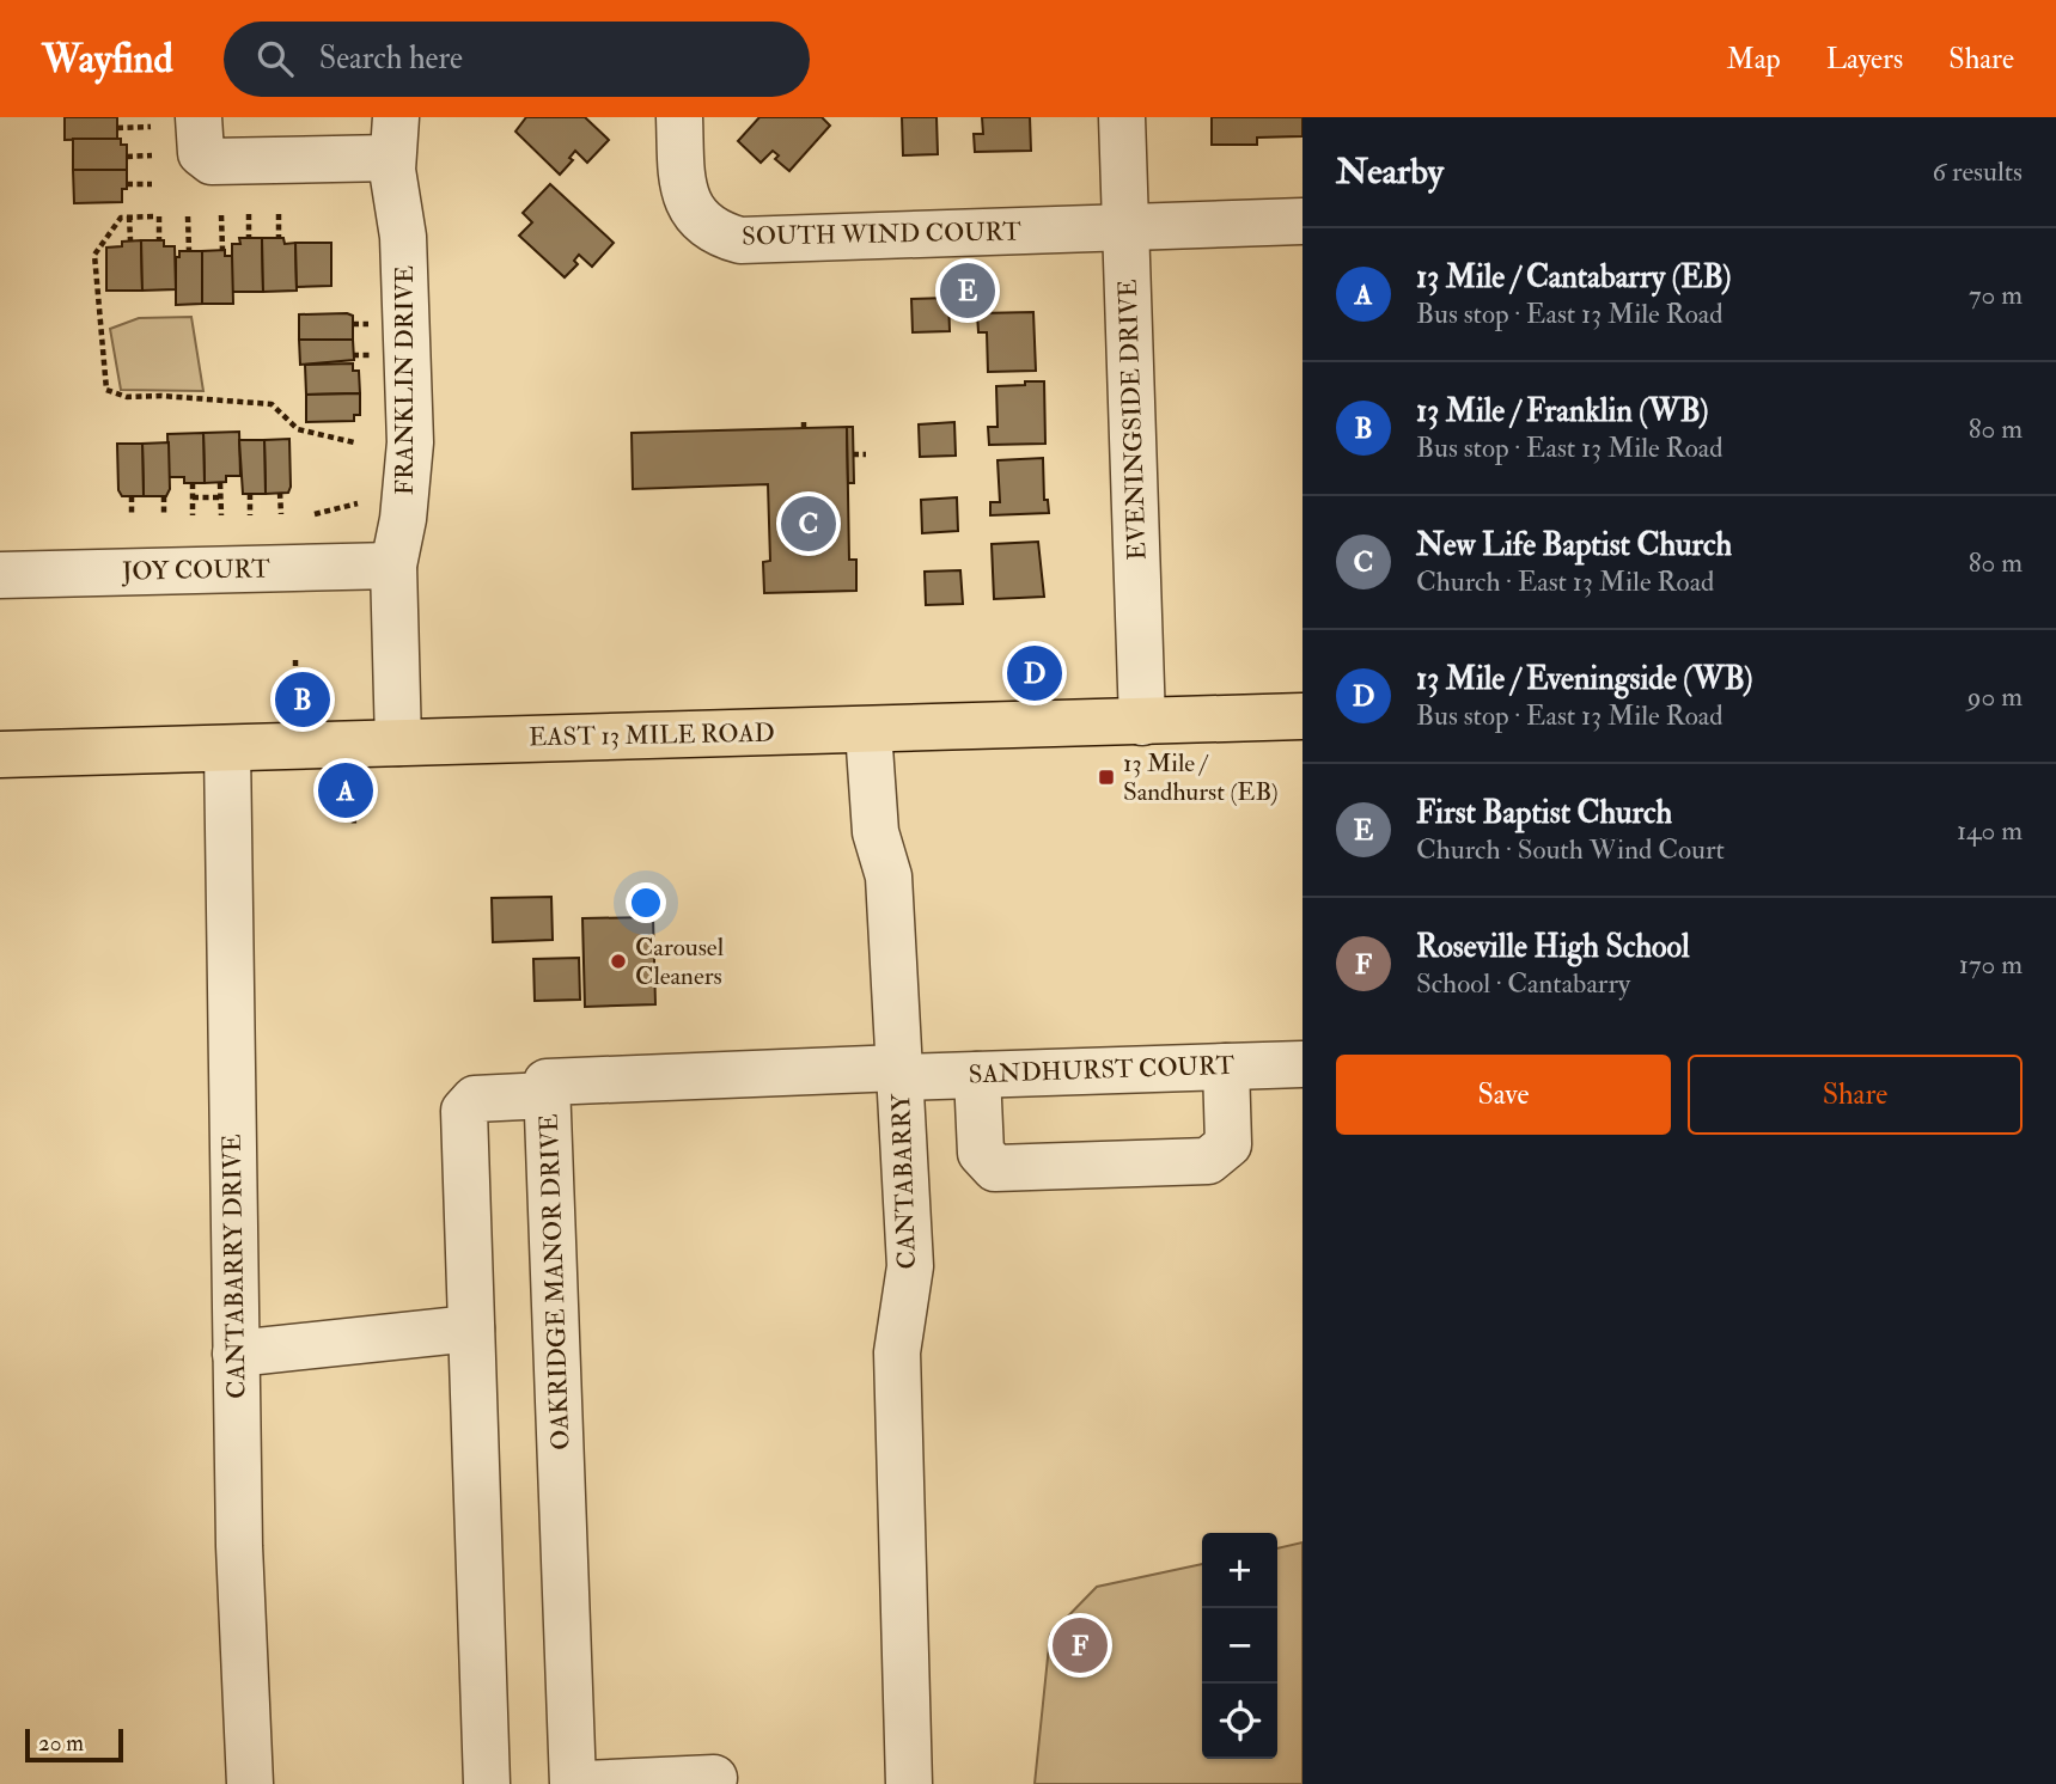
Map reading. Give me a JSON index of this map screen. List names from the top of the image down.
{
  "streets": {
    "main road": ["EAST 13 MILE ROAD"],
    "street": [
      "SOUTH WIND COURT",
      "FRANKLIN DRIVE",
      "EVENINGSIDE DRIVE",
      "JOY COURT",
      "SANDHURST COURT",
      "CANTABARRY",
      "CANTABARRY DRIVE",
      "OAKRIDGE MANOR DRIVE"
    ]
  },
  "crossings": [
    ["SOUTH WIND COURT", "EVENINGSIDE DRIVE"],
    ["FRANKLIN DRIVE", "JOY COURT"],
    ["FRANKLIN DRIVE", "EAST 13 MILE ROAD"],
    ["EVENINGSIDE DRIVE", "EAST 13 MILE ROAD"],
    ["EAST 13 MILE ROAD", "CANTABARRY"],
    ["EAST 13 MILE ROAD", "CANTABARRY DRIVE"],
    ["SANDHURST COURT", "CANTABARRY"],
    ["SANDHURST COURT", "OAKRIDGE MANOR DRIVE"],
    ["CANTABARRY", "OAKRIDGE MANOR DRIVE"]
  ],
  "places": {
    "transit": ["13 Mile / Sandhurst (EB)"],
    "other": ["Carousel Cleaners"]
  },
  "scale_bar": "20 m",
  "page": {
    "header": "Wayfind",
    "search": "Search here",
    "nav": ["Map", "Layers", "Share"],
    "heading": ["Nearby", "6 results"],
    "list": [
      {
        "mark": "A",
        "name": "13 Mile / Cantabarry (EB)",
        "note": "Bus stop · East 13 Mile Road",
        "value": "70 m"
      },
      {
        "mark": "B",
        "name": "13 Mile / Franklin (WB)",
        "note": "Bus stop · East 13 Mile Road",
        "value": "80 m"
      },
      {
        "mark": "C",
        "name": "New Life Baptist Church",
        "note": "Church · East 13 Mile Road",
        "value": "80 m"
      },
      {
        "mark": "D",
        "name": "13 Mile / Eveningside (WB)",
        "note": "Bus stop · East 13 Mile Road",
        "value": "90 m"
      },
      {
        "mark": "E",
        "name": "First Baptist Church",
        "note": "Church · South Wind Court",
        "value": "140 m"
      },
      {
        "mark": "F",
        "name": "Roseville High School",
        "note": "School · Cantabarry",
        "value": "170 m"
      }
    ],
    "pins": [
      "E",
      "C",
      "D",
      "B",
      "A",
      "F"
    ],
    "buttons": ["Save", "Share"],
    "map_buttons": ["+", "−"],
    "scale": "20 m"
  }
}
